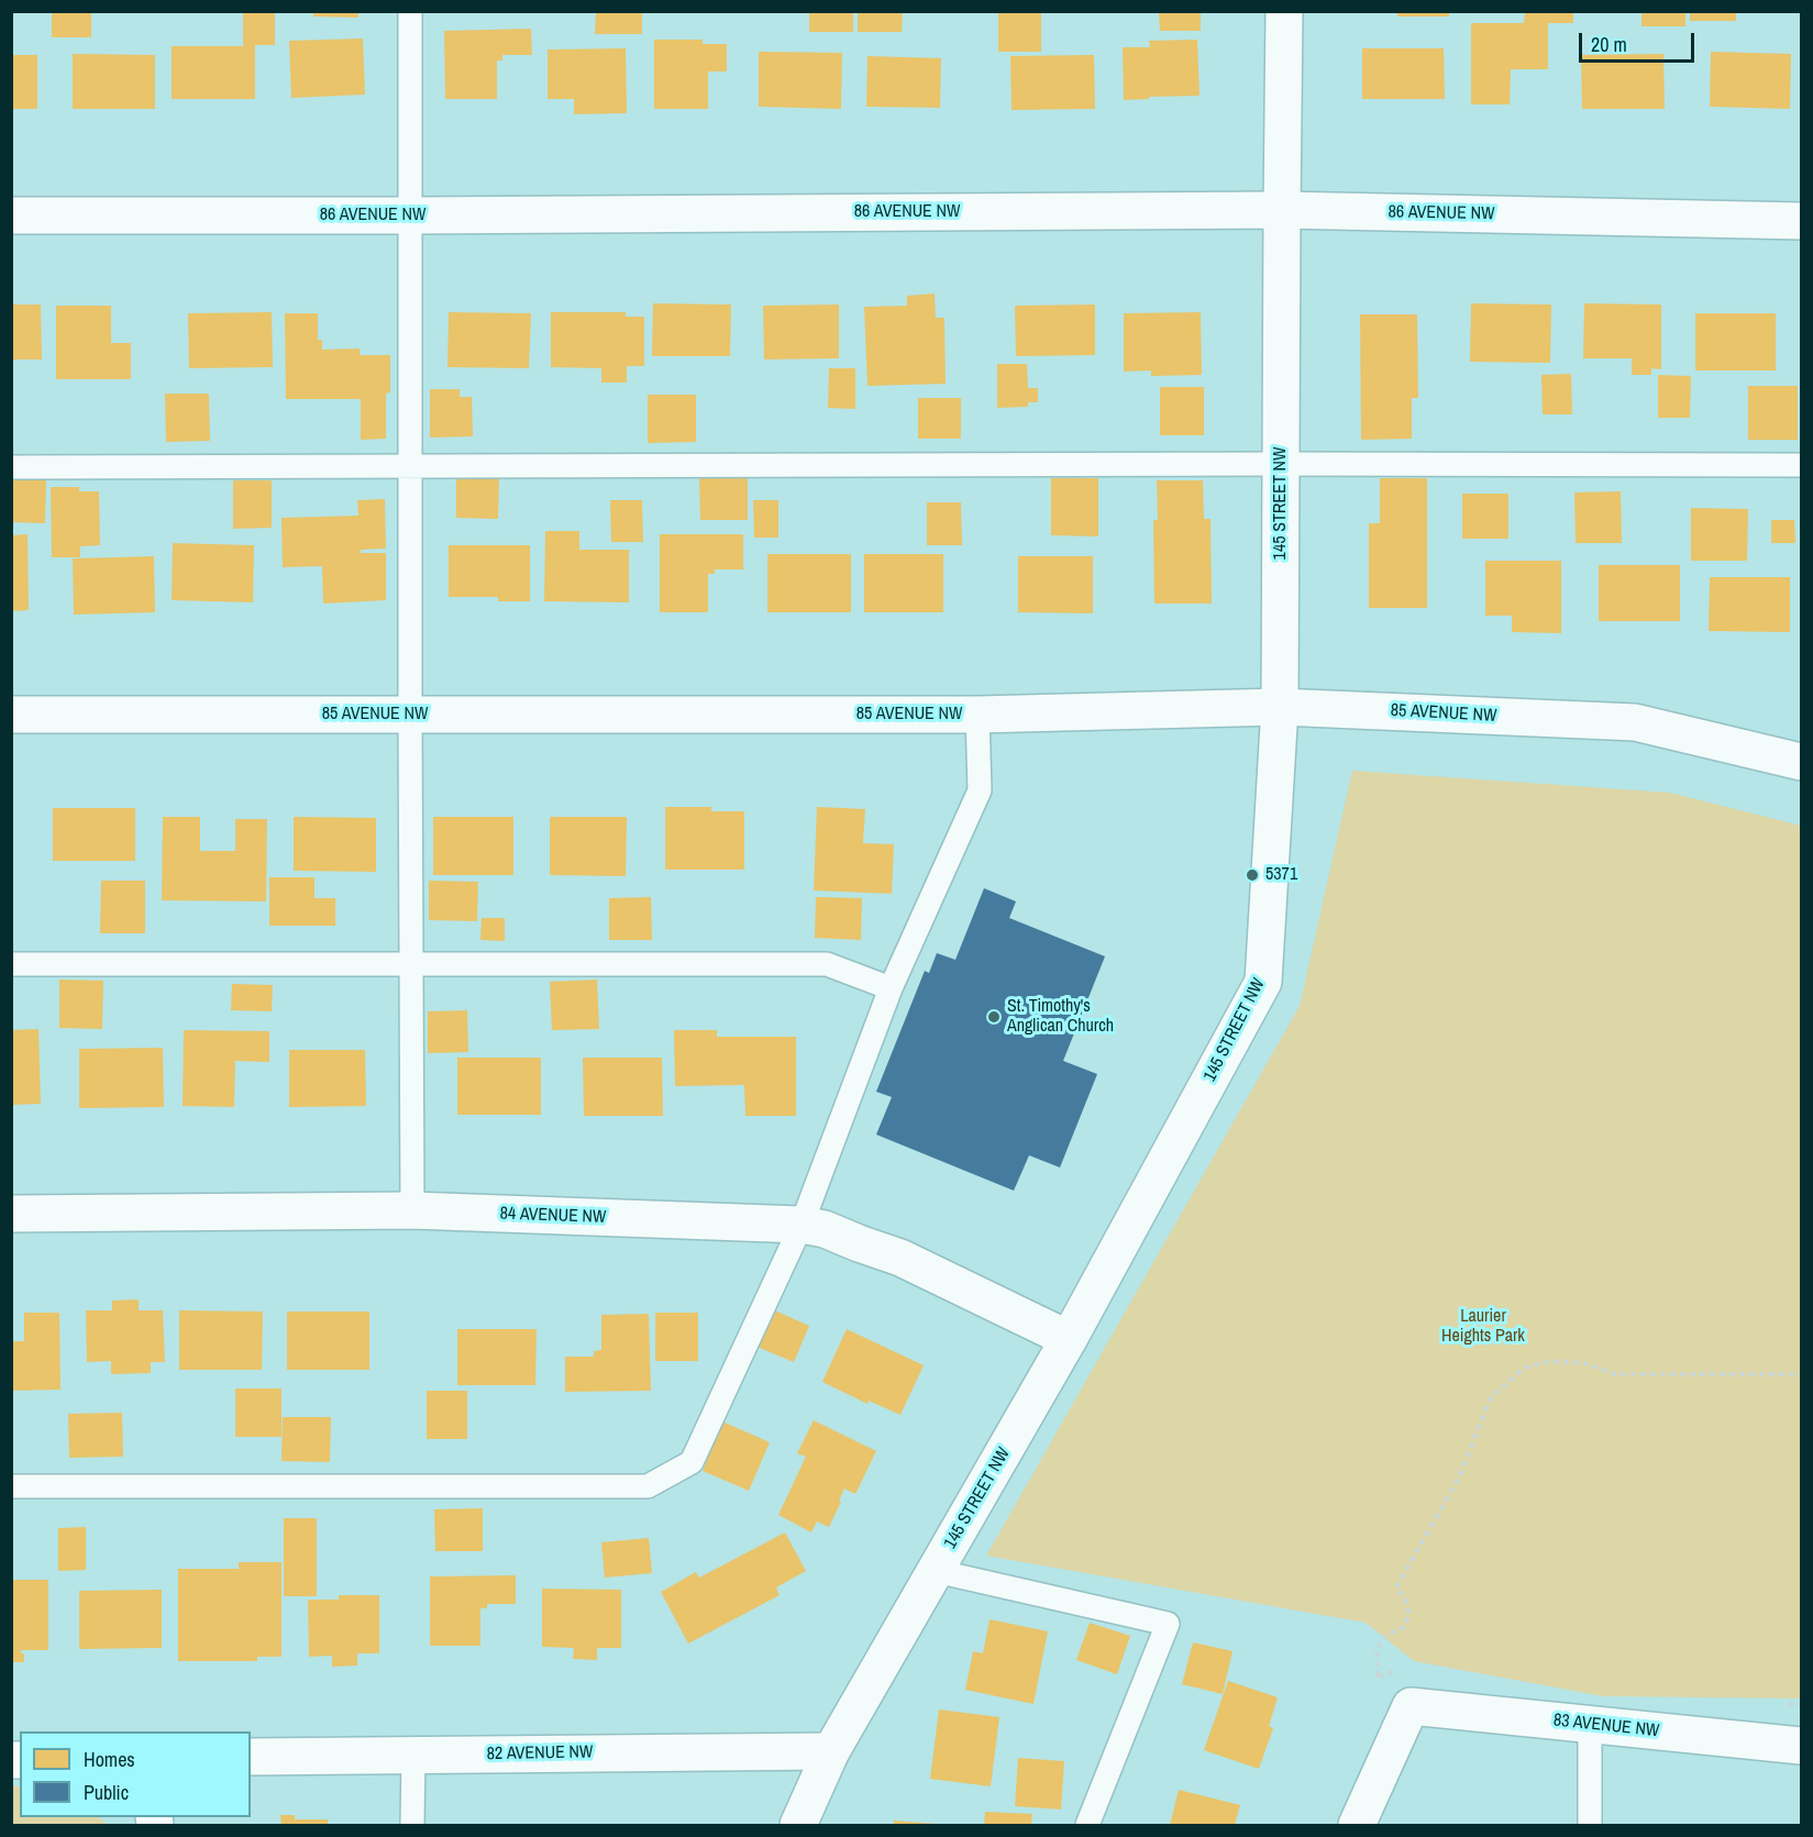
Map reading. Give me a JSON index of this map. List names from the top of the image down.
{
  "streets": {
    "street": [
      "86 AVENUE NW",
      "145 STREET NW",
      "85 AVENUE NW",
      "84 AVENUE NW",
      "83 AVENUE NW",
      "82 AVENUE NW"
    ]
  },
  "crossings": [
    ["86 AVENUE NW", "145 STREET NW"],
    ["145 STREET NW", "85 AVENUE NW"],
    ["145 STREET NW", "84 AVENUE NW"],
    ["145 STREET NW", "82 AVENUE NW"]
  ],
  "parks": ["Laurier Heights Park"],
  "places": ["5371", "St. Timothy's Anglican Church"],
  "legend": ["Homes", "Public"],
  "scale_bar": "20 m"
}
